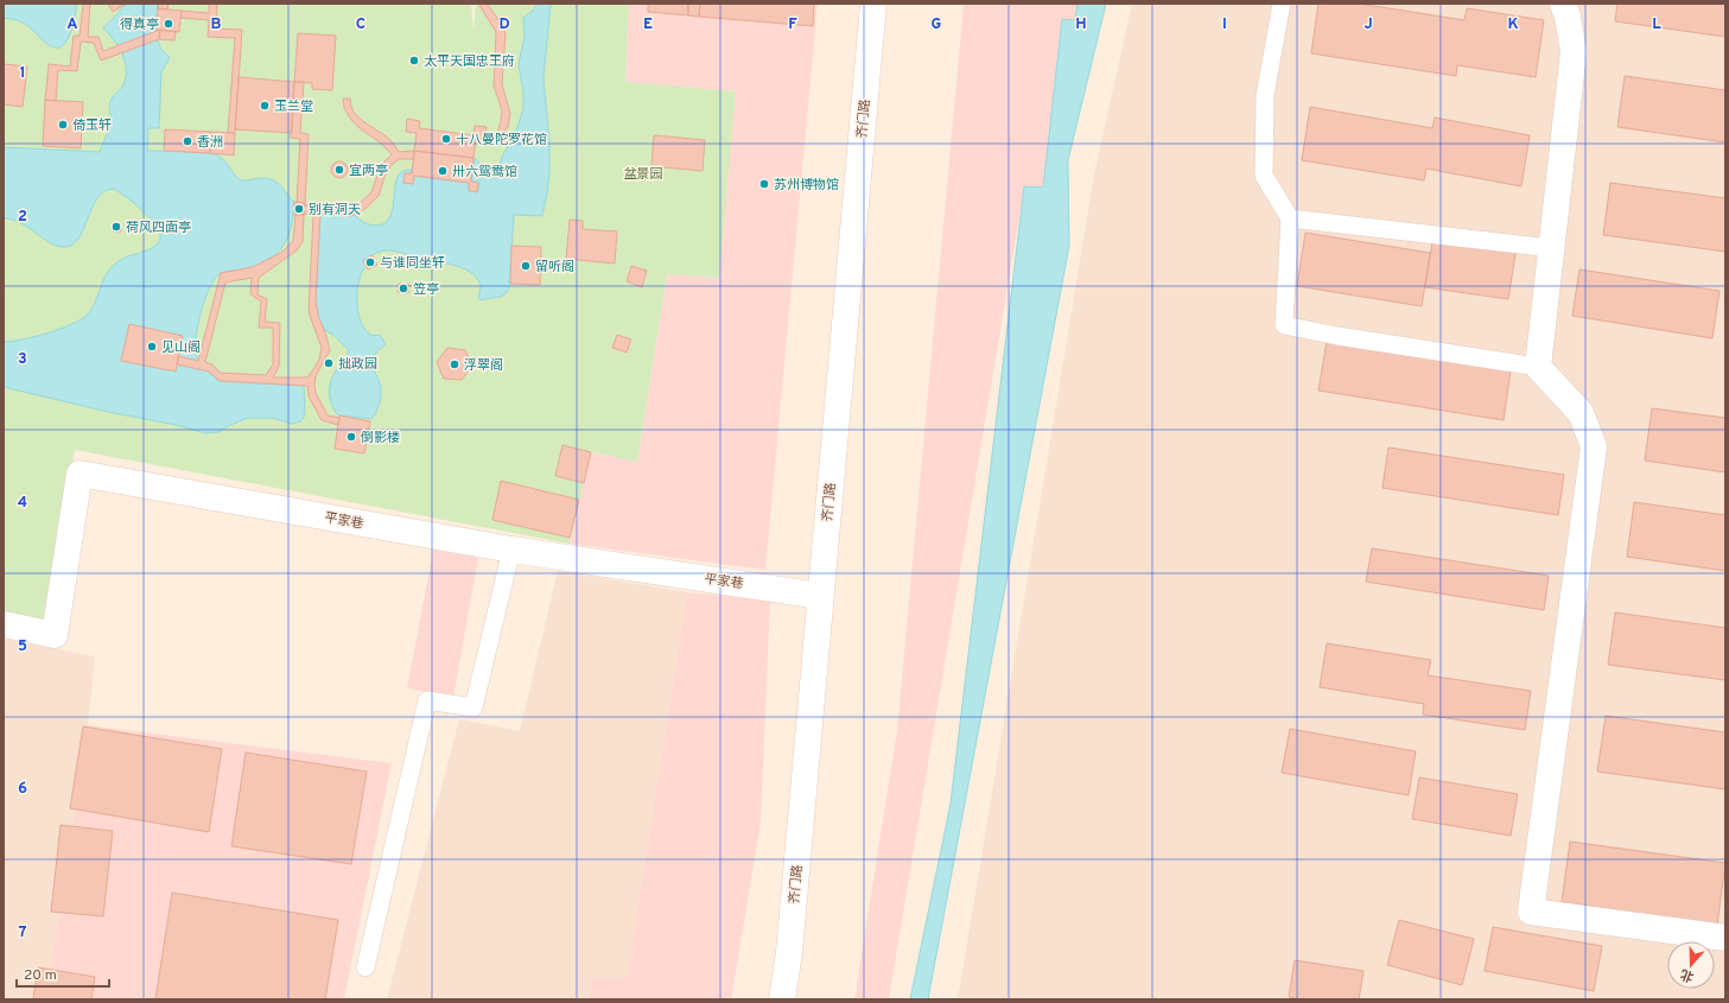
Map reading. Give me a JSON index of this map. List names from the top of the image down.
{
  "streets": {
    "street": ["齐门路", "平家巷"]
  },
  "crossings": [
    ["齐门路", "平家巷"]
  ],
  "parks": ["盆景园"],
  "places": [
    "得真亭",
    "太平天国忠王府",
    "玉兰堂",
    "倚玉轩",
    "十八曼陀罗花馆",
    "香洲",
    "宜两亭",
    "卅六鸳鸯馆",
    "苏州博物馆",
    "别有洞天",
    "荷风四面亭",
    "与谁同坐轩",
    "留听阁",
    "笠亭",
    "见山阁",
    "拙政园",
    "浮翠阁",
    "倒影楼"
  ],
  "scale_bar": "20 m",
  "north": "bottom",
  "grid": {
    "columns": [
      "A",
      "B",
      "C",
      "D",
      "E",
      "F",
      "G",
      "H",
      "I",
      "J",
      "K",
      "L"
    ],
    "rows": [
      "1",
      "2",
      "3",
      "4",
      "5",
      "6",
      "7"
    ]
  }
}
